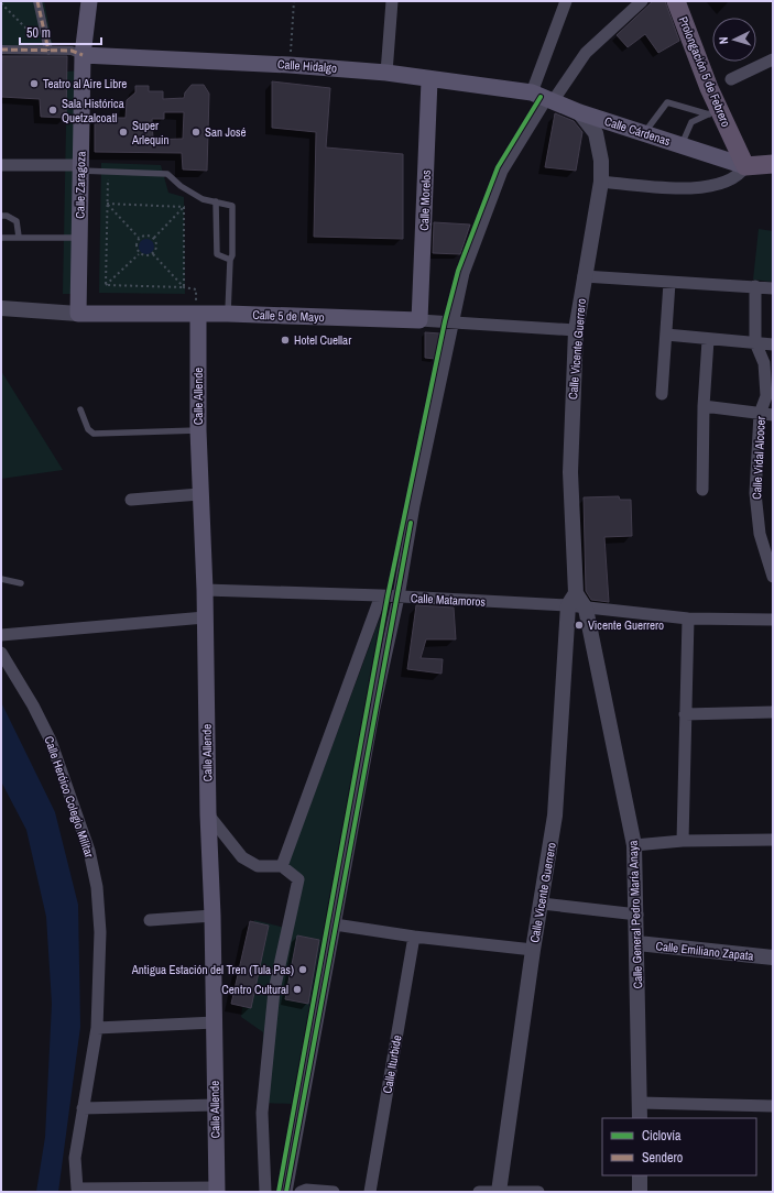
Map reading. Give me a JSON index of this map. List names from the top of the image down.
{
  "streets": {
    "main road": [
      "Calle Hidalgo",
      "Prolongación 5 de Febrero",
      "Calle Cárdenas",
      "Calle Zaragoza",
      "Calle Morelos",
      "Calle 5 de Mayo",
      "Calle Allende"
    ],
    "street": [
      "Calle Vicente Guerrero",
      "Calle Vidal Alcocer",
      "Calle Matamoros",
      "Calle Heróico Colegio Militar",
      "Calle General Pedro María Anaya",
      "Calle Emiliano Zapata",
      "Calle Iturbide"
    ]
  },
  "crossings": [
    ["Calle Hidalgo", "Calle Cárdenas"],
    ["Calle Hidalgo", "Calle Zaragoza"],
    ["Calle Hidalgo", "Calle Morelos"],
    ["Prolongación 5 de Febrero", "Calle Cárdenas"],
    ["Calle Cárdenas", "Calle Vicente Guerrero"],
    ["Calle Zaragoza", "Calle 5 de Mayo"],
    ["Calle Morelos", "Calle 5 de Mayo"],
    ["Calle 5 de Mayo", "Calle Vicente Guerrero"],
    ["Calle 5 de Mayo", "Calle Allende"],
    ["Calle Vicente Guerrero", "Calle Matamoros"],
    ["Calle Allende", "Calle Matamoros"],
    ["Calle Allende", "Calle Heróico Colegio Militar"],
    ["Calle General Pedro María Anaya", "Calle Emiliano Zapata"]
  ],
  "places": [
    "Teatro al Aire Libre",
    "Sala Histórica Quetzalcoatl",
    "Super Arlequin",
    "San José",
    "Hotel Cuellar",
    "Vicente Guerrero",
    "Antigua Estación del Tren (Tula Pas)",
    "Centro Cultural"
  ],
  "legend": ["Ciclovía", "Sendero"],
  "scale_bar": "50 m",
  "north": "left"
}
